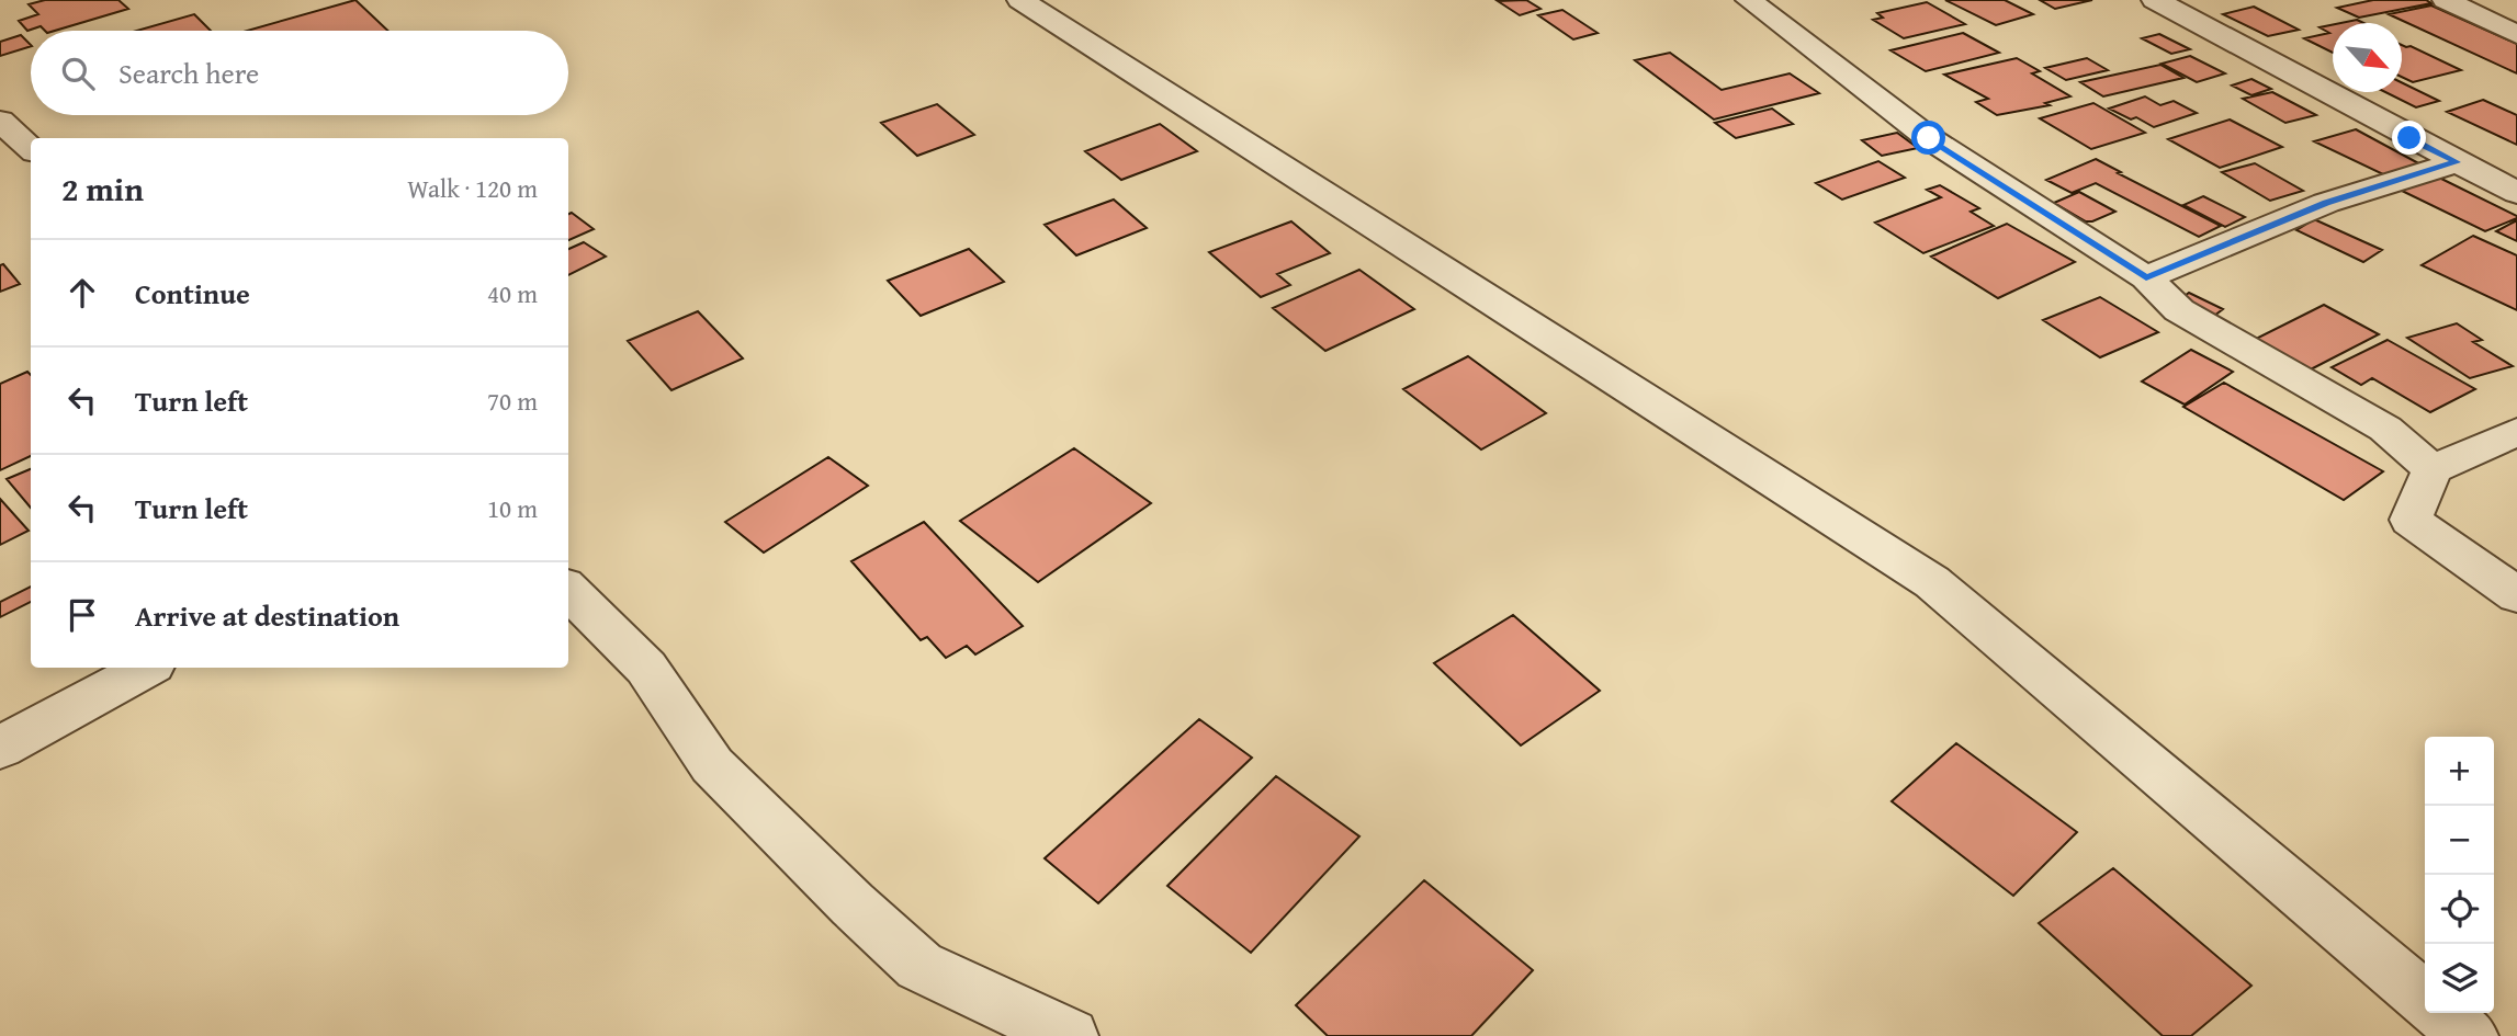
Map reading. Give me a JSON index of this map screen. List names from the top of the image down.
{
  "north": "bottom right",
  "page": {
    "search": "Search here",
    "heading": ["2 min", "Walk · 120 m"],
    "list": [
      ["Continue", "40 m"],
      ["Turn left", "70 m"],
      ["Turn left", "10 m"],
      "Arrive at destination"
    ],
    "map_buttons": ["+", "−"]
  }
}
